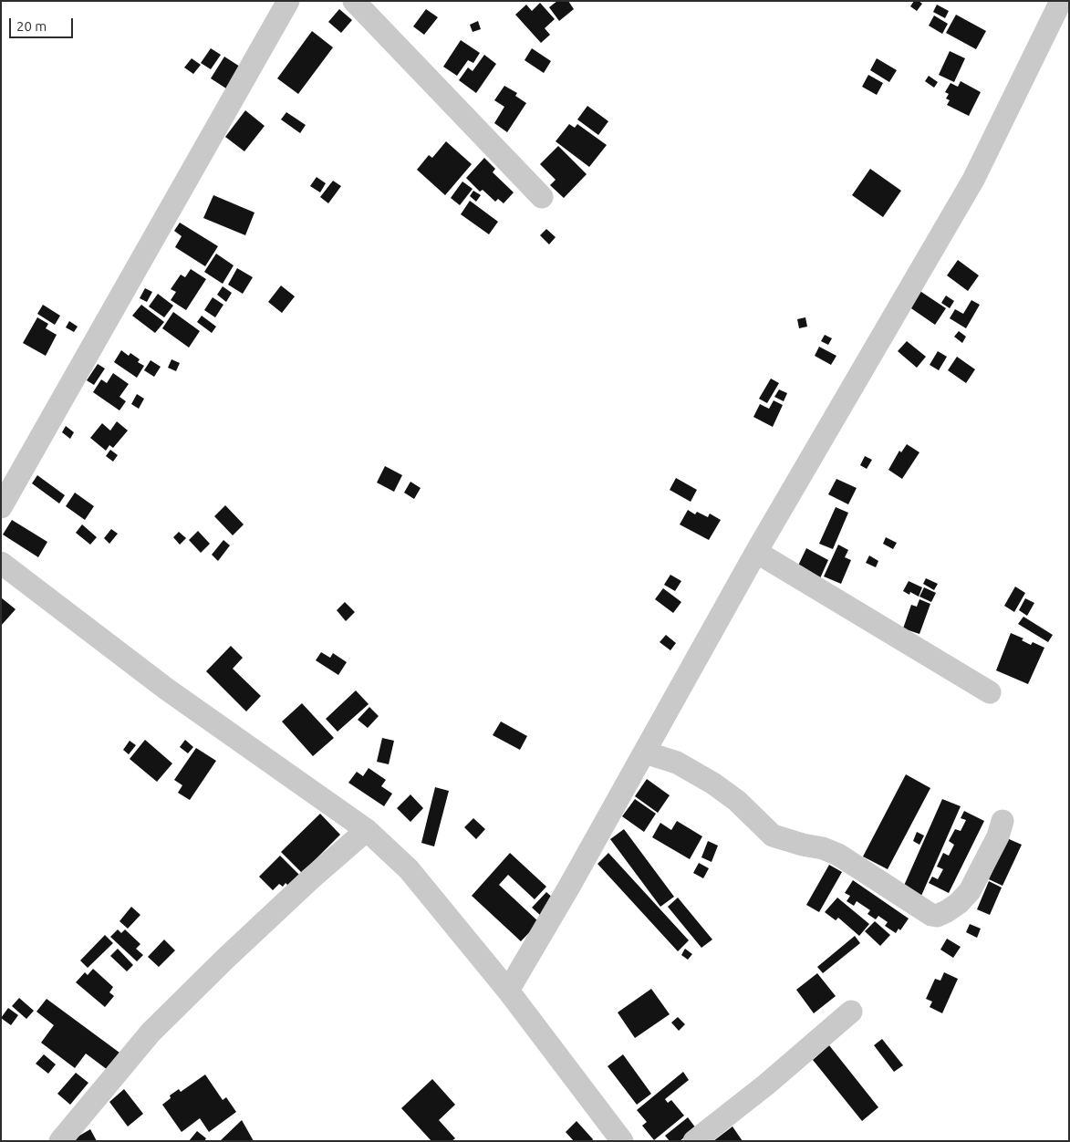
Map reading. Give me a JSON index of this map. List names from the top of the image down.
{
  "scale_bar": "20 m"
}
